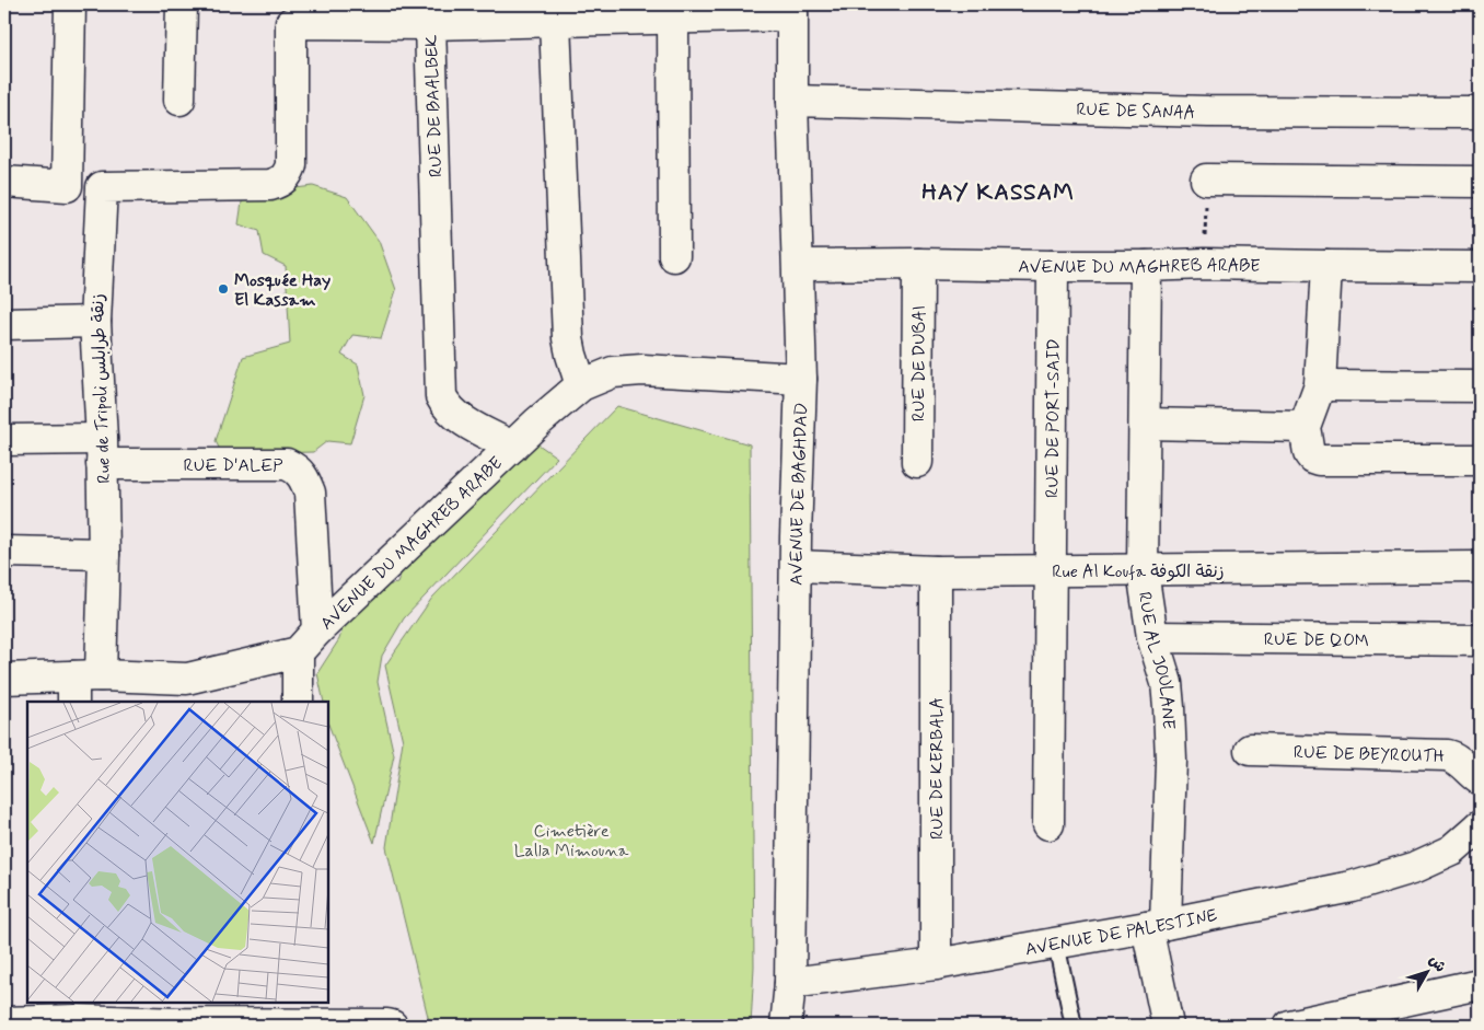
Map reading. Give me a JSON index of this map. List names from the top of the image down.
{
  "streets": {
    "street": [
      "RUE DE BAALBEK",
      "RUE DE SANAA",
      "AVENUE DU MAGHREB ARABE",
      "RUE DE DUBAI",
      "Rue de Tripoli زنقة طرابلس",
      "RUE DE PORT-SAID",
      "RUE D'ALEP",
      "AVENUE DE BAGHDAD",
      "Rue Al Koufa زنقة الكوفة",
      "RUE DE QOM",
      "RUE AL JOULANE",
      "RUE DE BEYROUTH",
      "RUE DE KERBALA",
      "AVENUE DE PALESTINE"
    ]
  },
  "crossings": [
    ["RUE DE BAALBEK", "AVENUE DU MAGHREB ARABE"],
    ["RUE DE BAALBEK", "AVENUE DE BAGHDAD"],
    ["RUE DE SANAA", "AVENUE DE BAGHDAD"],
    ["AVENUE DU MAGHREB ARABE", "RUE DE DUBAI"],
    ["AVENUE DU MAGHREB ARABE", "RUE DE PORT-SAID"],
    ["AVENUE DU MAGHREB ARABE", "RUE D'ALEP"],
    ["AVENUE DU MAGHREB ARABE", "AVENUE DE BAGHDAD"],
    ["AVENUE DU MAGHREB ARABE", "RUE AL JOULANE"],
    ["Rue de Tripoli زنقة طرابلس", "RUE D'ALEP"],
    ["RUE DE PORT-SAID", "Rue Al Koufa زنقة الكوفة"],
    ["AVENUE DE BAGHDAD", "Rue Al Koufa زنقة الكوفة"],
    ["AVENUE DE BAGHDAD", "AVENUE DE PALESTINE"],
    ["Rue Al Koufa زنقة الكوفة", "RUE AL JOULANE"],
    ["Rue Al Koufa زنقة الكوفة", "RUE DE KERBALA"],
    ["RUE DE QOM", "RUE AL JOULANE"],
    ["RUE AL JOULANE", "AVENUE DE PALESTINE"],
    ["RUE DE KERBALA", "AVENUE DE PALESTINE"]
  ],
  "districts": ["HAY KASSAM"],
  "parks": ["Cimetière Lalla Mimouna"],
  "places": ["Mosquée Hay El Kassam"],
  "north": "top right"
}
